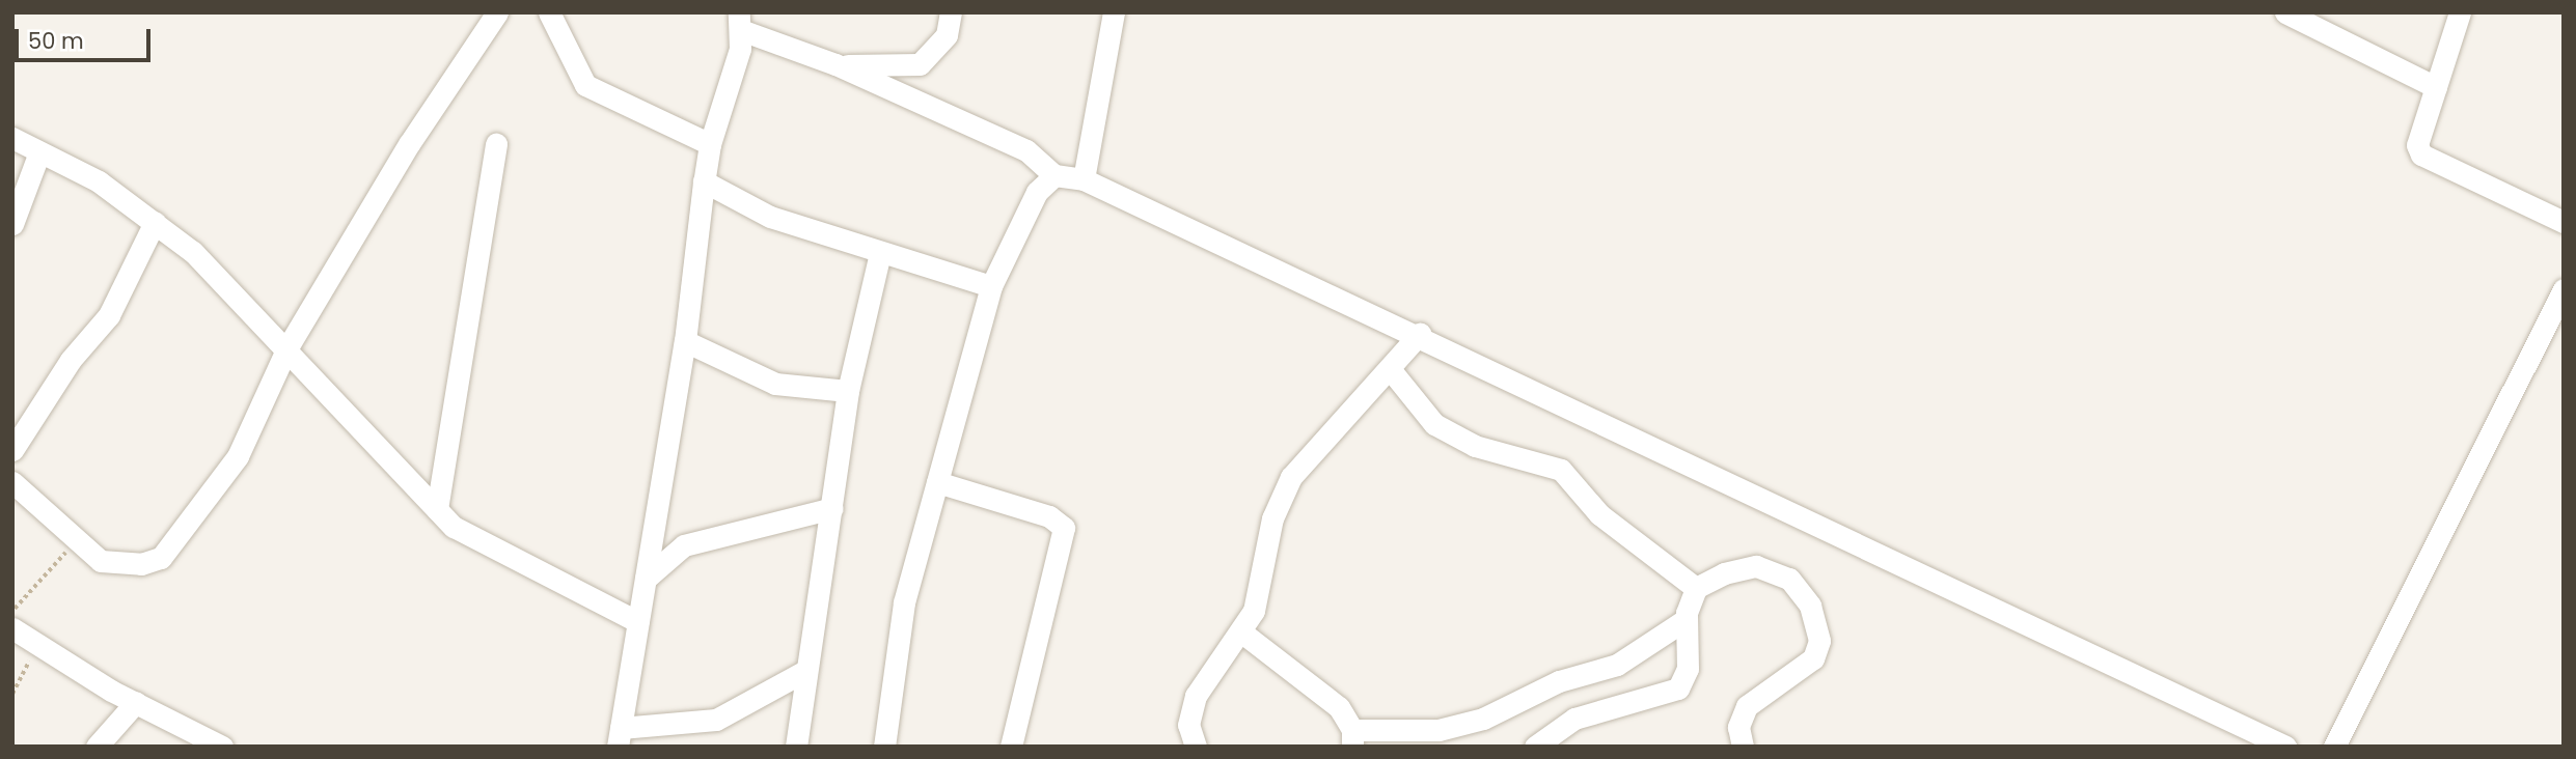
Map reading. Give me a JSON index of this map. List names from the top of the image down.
{
  "scale_bar": "50 m"
}
